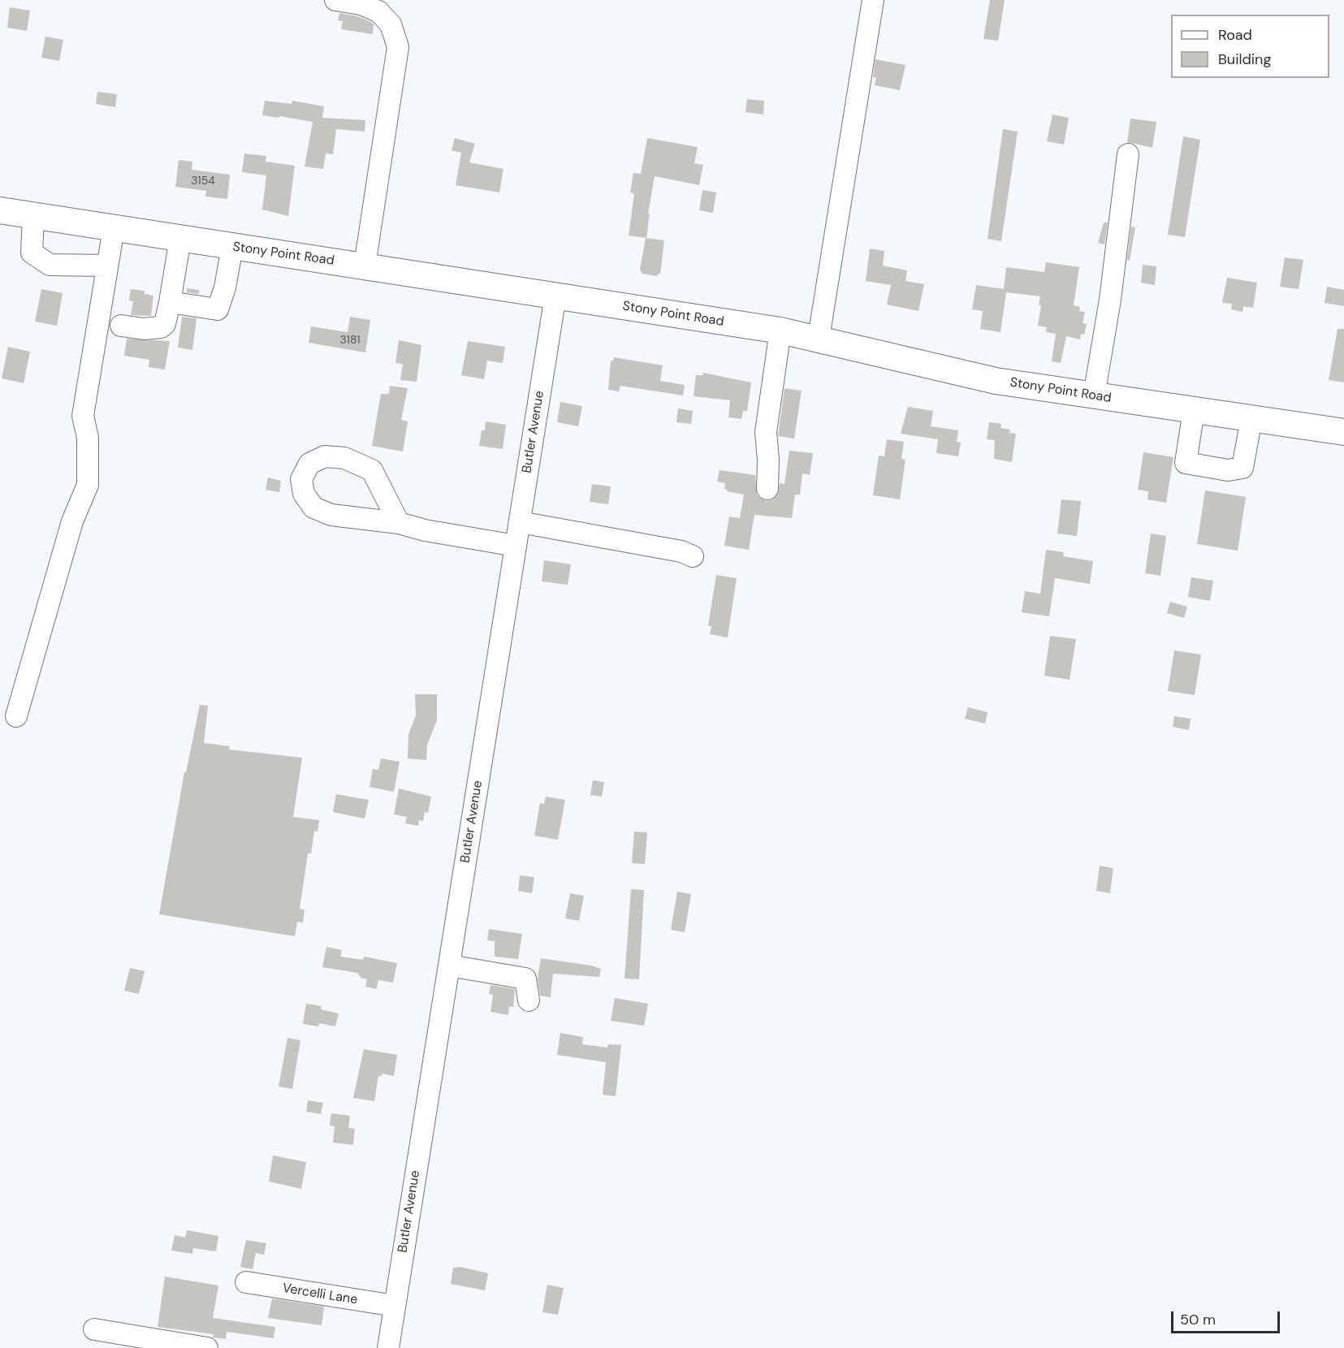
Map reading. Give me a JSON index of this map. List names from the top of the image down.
{
  "streets": {
    "main road": ["Stony Point Road"],
    "street": ["Butler Avenue", "Vercelli Lane"]
  },
  "crossings": [
    ["Stony Point Road", "Butler Avenue"],
    ["Butler Avenue", "Vercelli Lane"]
  ],
  "house_numbers": ["3154", "3181"],
  "legend": ["Road", "Building"],
  "scale_bar": "50 m"
}
